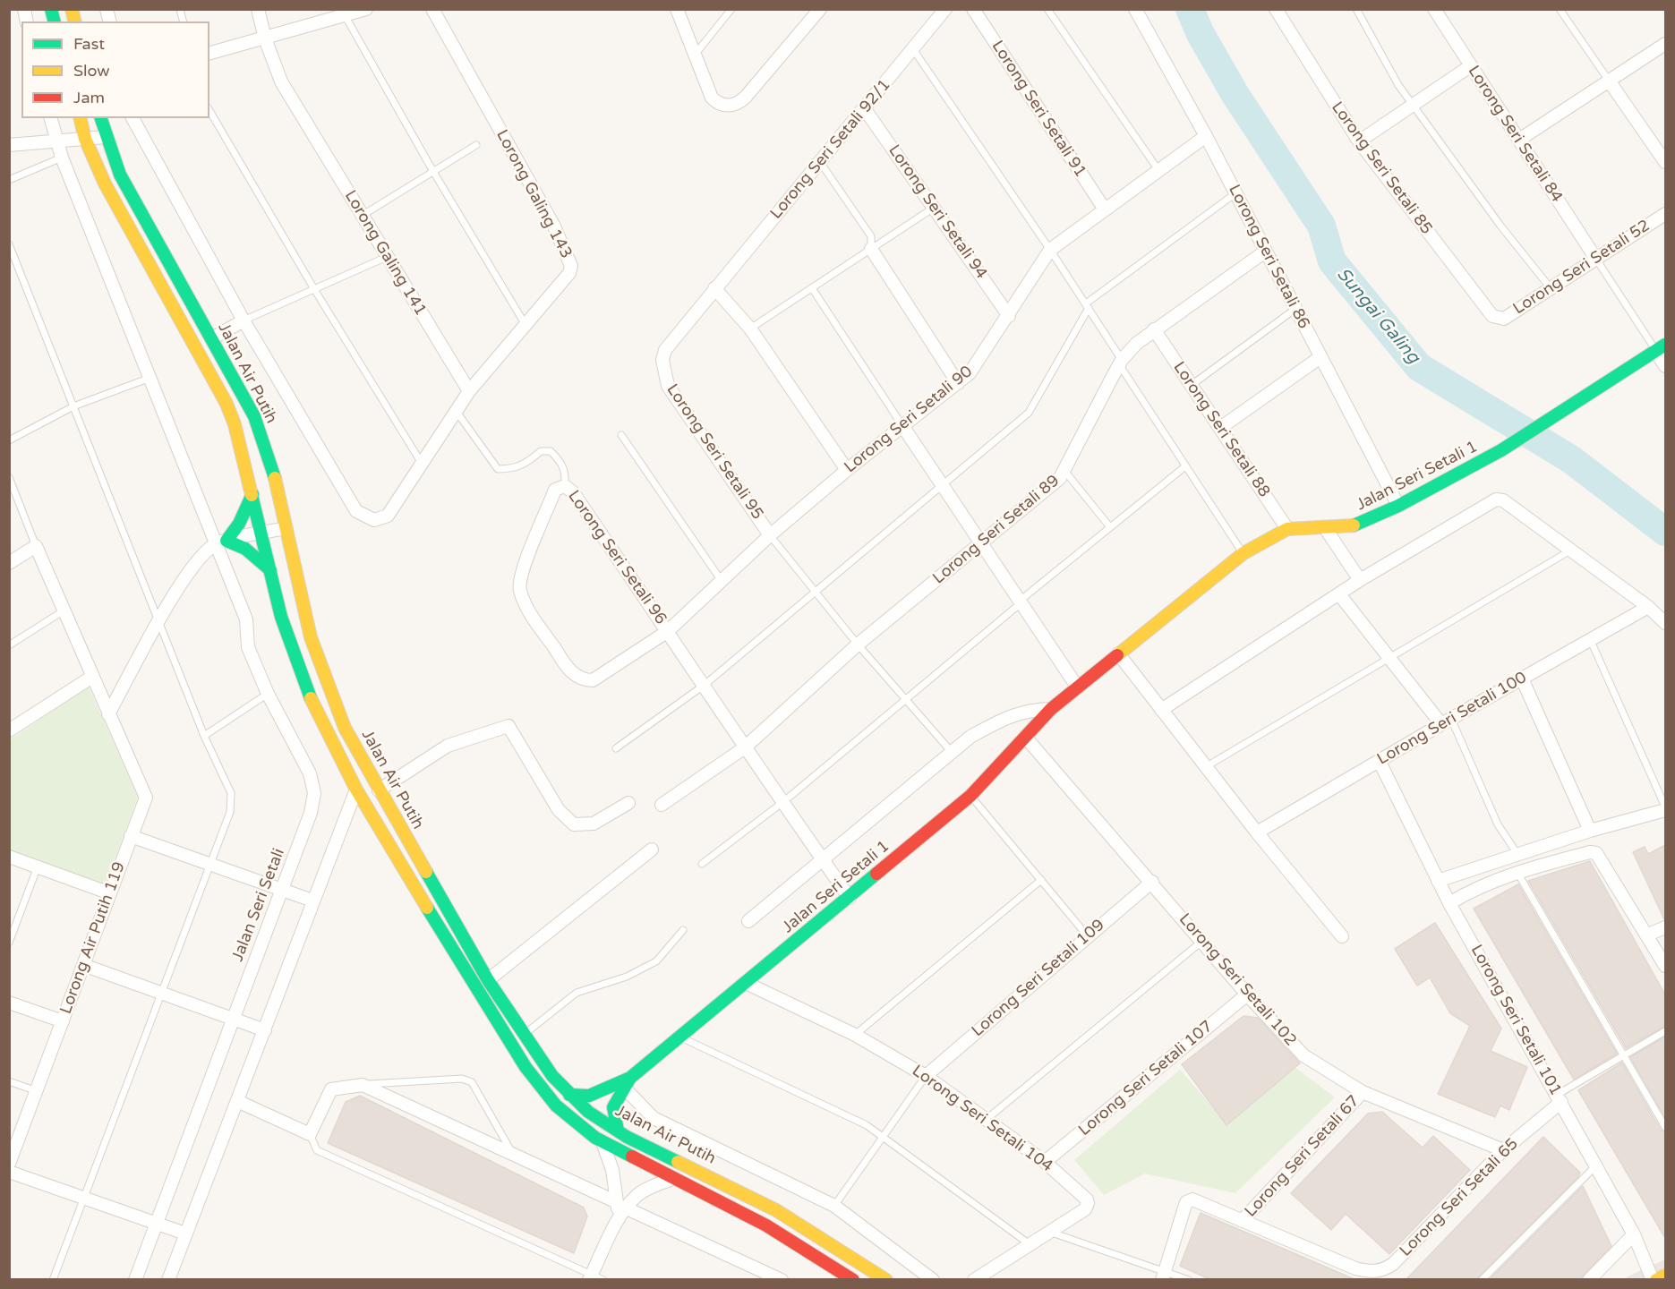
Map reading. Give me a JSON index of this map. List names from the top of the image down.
{
  "streets": {
    "street": [
      "Lorong Seri Setali 91",
      "Lorong Seri Setali 84",
      "Lorong Seri Setali 92/1",
      "Lorong Seri Setali 85",
      "Lorong Galing 143",
      "Lorong Seri Setali 94",
      "Lorong Galing 141",
      "Lorong Seri Setali 86",
      "Lorong Seri Setali 52",
      "Jalan Air Putih",
      "Lorong Seri Setali 90",
      "Lorong Seri Setali 88",
      "Lorong Seri Setali 95",
      "Jalan Seri Setali 1",
      "Lorong Seri Setali 89",
      "Lorong Seri Setali 96",
      "Lorong Seri Setali 100",
      "Jalan Seri Setali",
      "Lorong Air Putih 119",
      "Lorong Seri Setali 109",
      "Lorong Seri Setali 102",
      "Lorong Seri Setali 101",
      "Lorong Seri Setali 107",
      "Lorong Seri Setali 104",
      "Lorong Seri Setali 67",
      "Lorong Seri Setali 65"
    ]
  },
  "crossings": [
    ["Lorong Seri Setali 91", "Lorong Seri Setali 90"],
    ["Lorong Seri Setali 84", "Lorong Seri Setali 52"],
    ["Lorong Seri Setali 92/1", "Lorong Seri Setali 94"],
    ["Lorong Seri Setali 92/1", "Lorong Seri Setali 95"],
    ["Lorong Seri Setali 85", "Lorong Seri Setali 52"],
    ["Lorong Galing 143", "Lorong Galing 141"],
    ["Lorong Seri Setali 94", "Lorong Seri Setali 90"],
    ["Lorong Seri Setali 86", "Lorong Seri Setali 90"],
    ["Lorong Seri Setali 86", "Jalan Seri Setali 1"],
    ["Lorong Seri Setali 86", "Lorong Seri Setali 89"],
    ["Jalan Air Putih", "Jalan Seri Setali 1"],
    ["Lorong Seri Setali 90", "Lorong Seri Setali 95"],
    ["Lorong Seri Setali 90", "Lorong Seri Setali 96"],
    ["Lorong Seri Setali 88", "Jalan Seri Setali 1"],
    ["Lorong Seri Setali 88", "Lorong Seri Setali 89"],
    ["Jalan Seri Setali 1", "Lorong Seri Setali 96"],
    ["Jalan Seri Setali 1", "Lorong Seri Setali 102"],
    ["Jalan Seri Setali 1", "Lorong Seri Setali 104"],
    ["Lorong Seri Setali 89", "Lorong Seri Setali 96"],
    ["Lorong Seri Setali 100", "Lorong Seri Setali 101"],
    ["Lorong Seri Setali 109", "Lorong Seri Setali 102"],
    ["Lorong Seri Setali 109", "Lorong Seri Setali 104"],
    ["Lorong Seri Setali 102", "Lorong Seri Setali 107"],
    ["Lorong Seri Setali 102", "Lorong Seri Setali 67"],
    ["Lorong Seri Setali 102", "Lorong Seri Setali 65"],
    ["Lorong Seri Setali 101", "Lorong Seri Setali 65"],
    ["Lorong Seri Setali 107", "Lorong Seri Setali 104"],
    ["Lorong Seri Setali 67", "Lorong Seri Setali 65"]
  ],
  "water": ["Sungai Galing"],
  "legend": ["Fast", "Slow", "Jam"]
}
